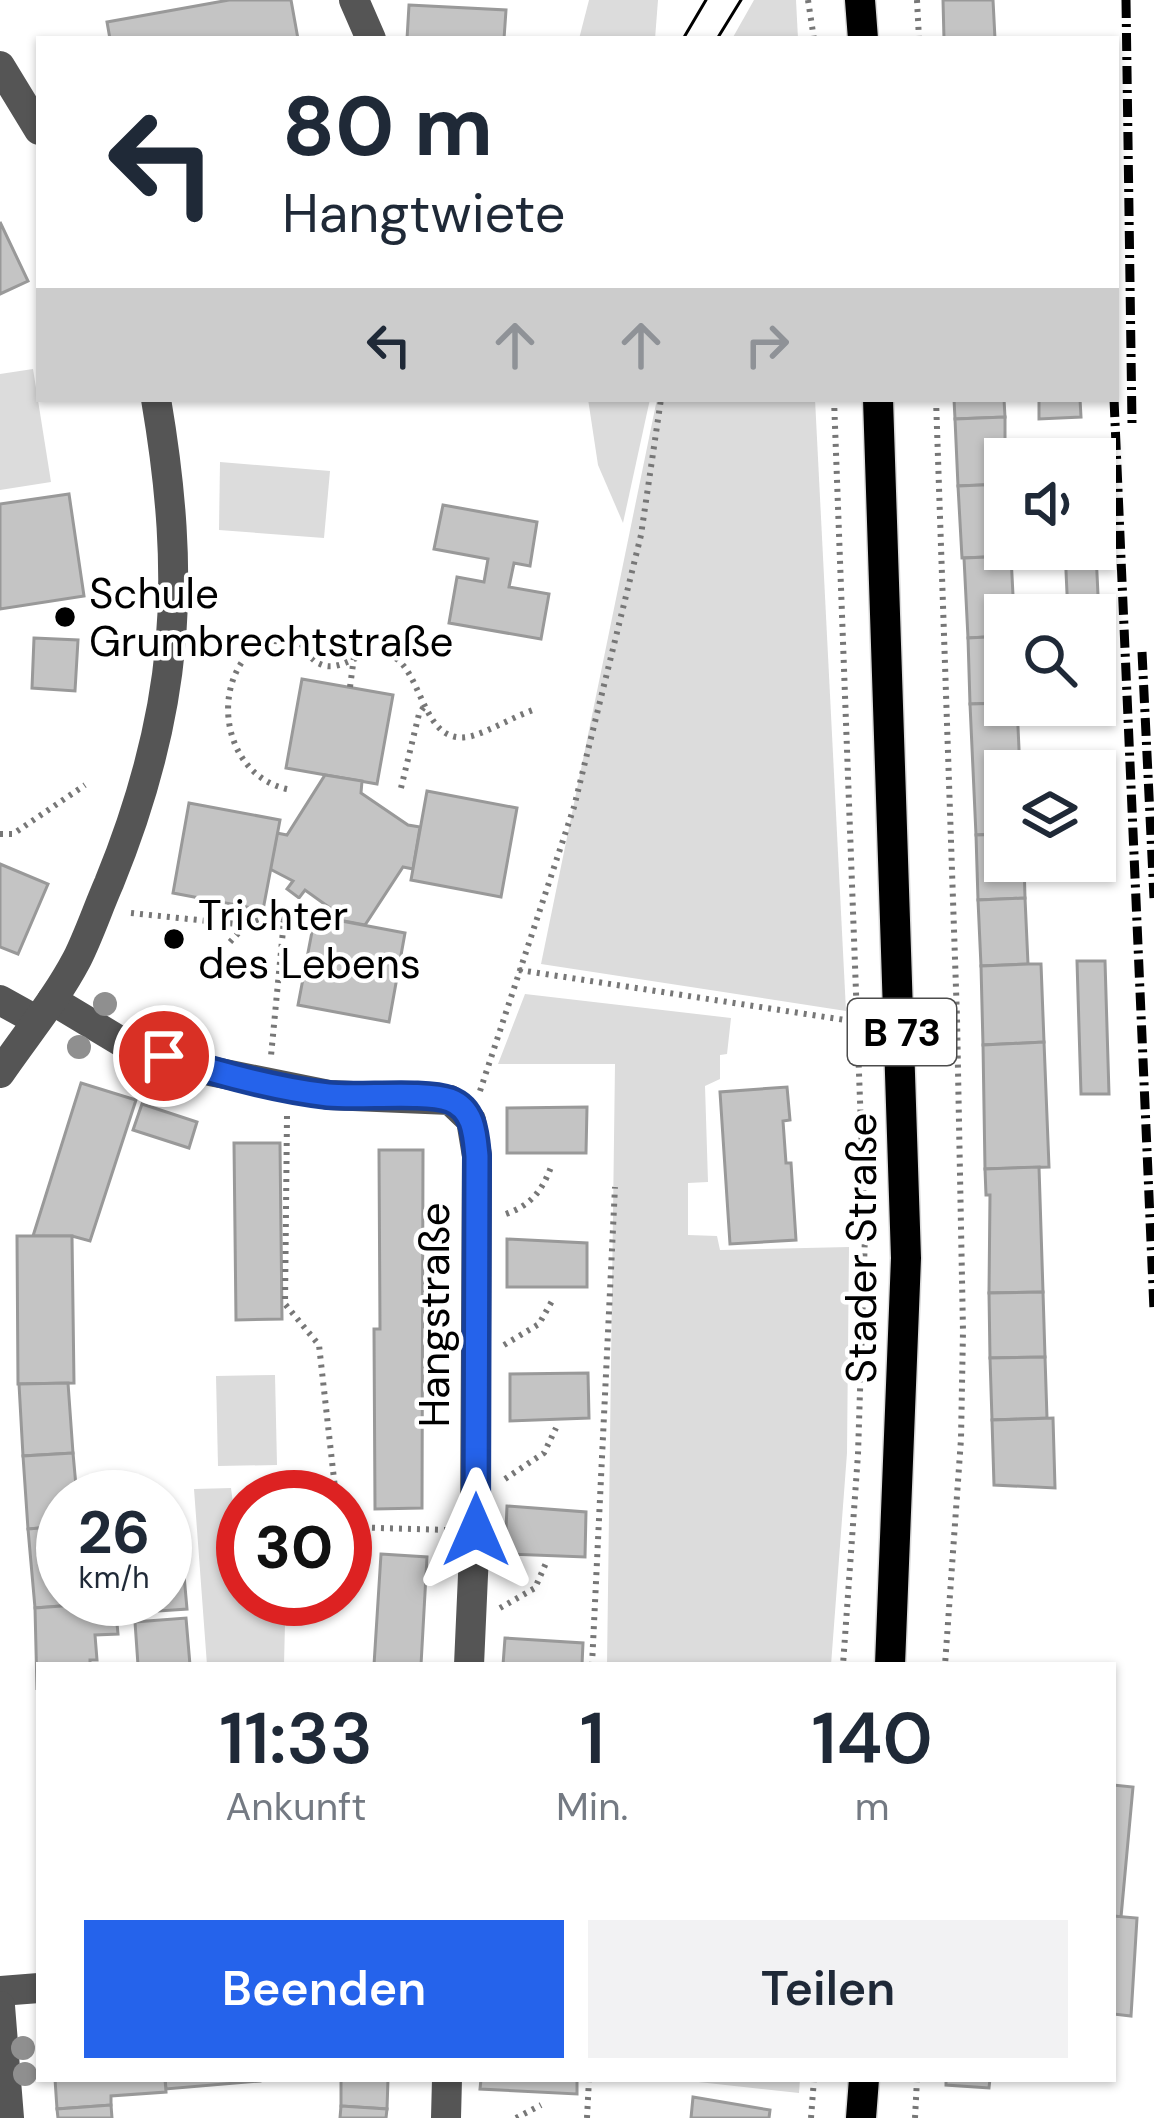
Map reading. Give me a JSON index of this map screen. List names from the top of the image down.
{
  "streets": {
    "main road": ["B 73", "Stader Straße"],
    "street": ["Hangstraße"]
  },
  "places": ["Schule Grumbrechtstraße", "Trichter des Lebens"],
  "page": {
    "turn": ["80 m", "Hangtwiete"],
    "speed": "26 km/h",
    "limit": "30",
    "eta": [
      "11:33",
      "Ankunft",
      "1",
      "Min.",
      "140",
      "m"
    ],
    "buttons": ["Beenden", "Teilen"]
  }
}
